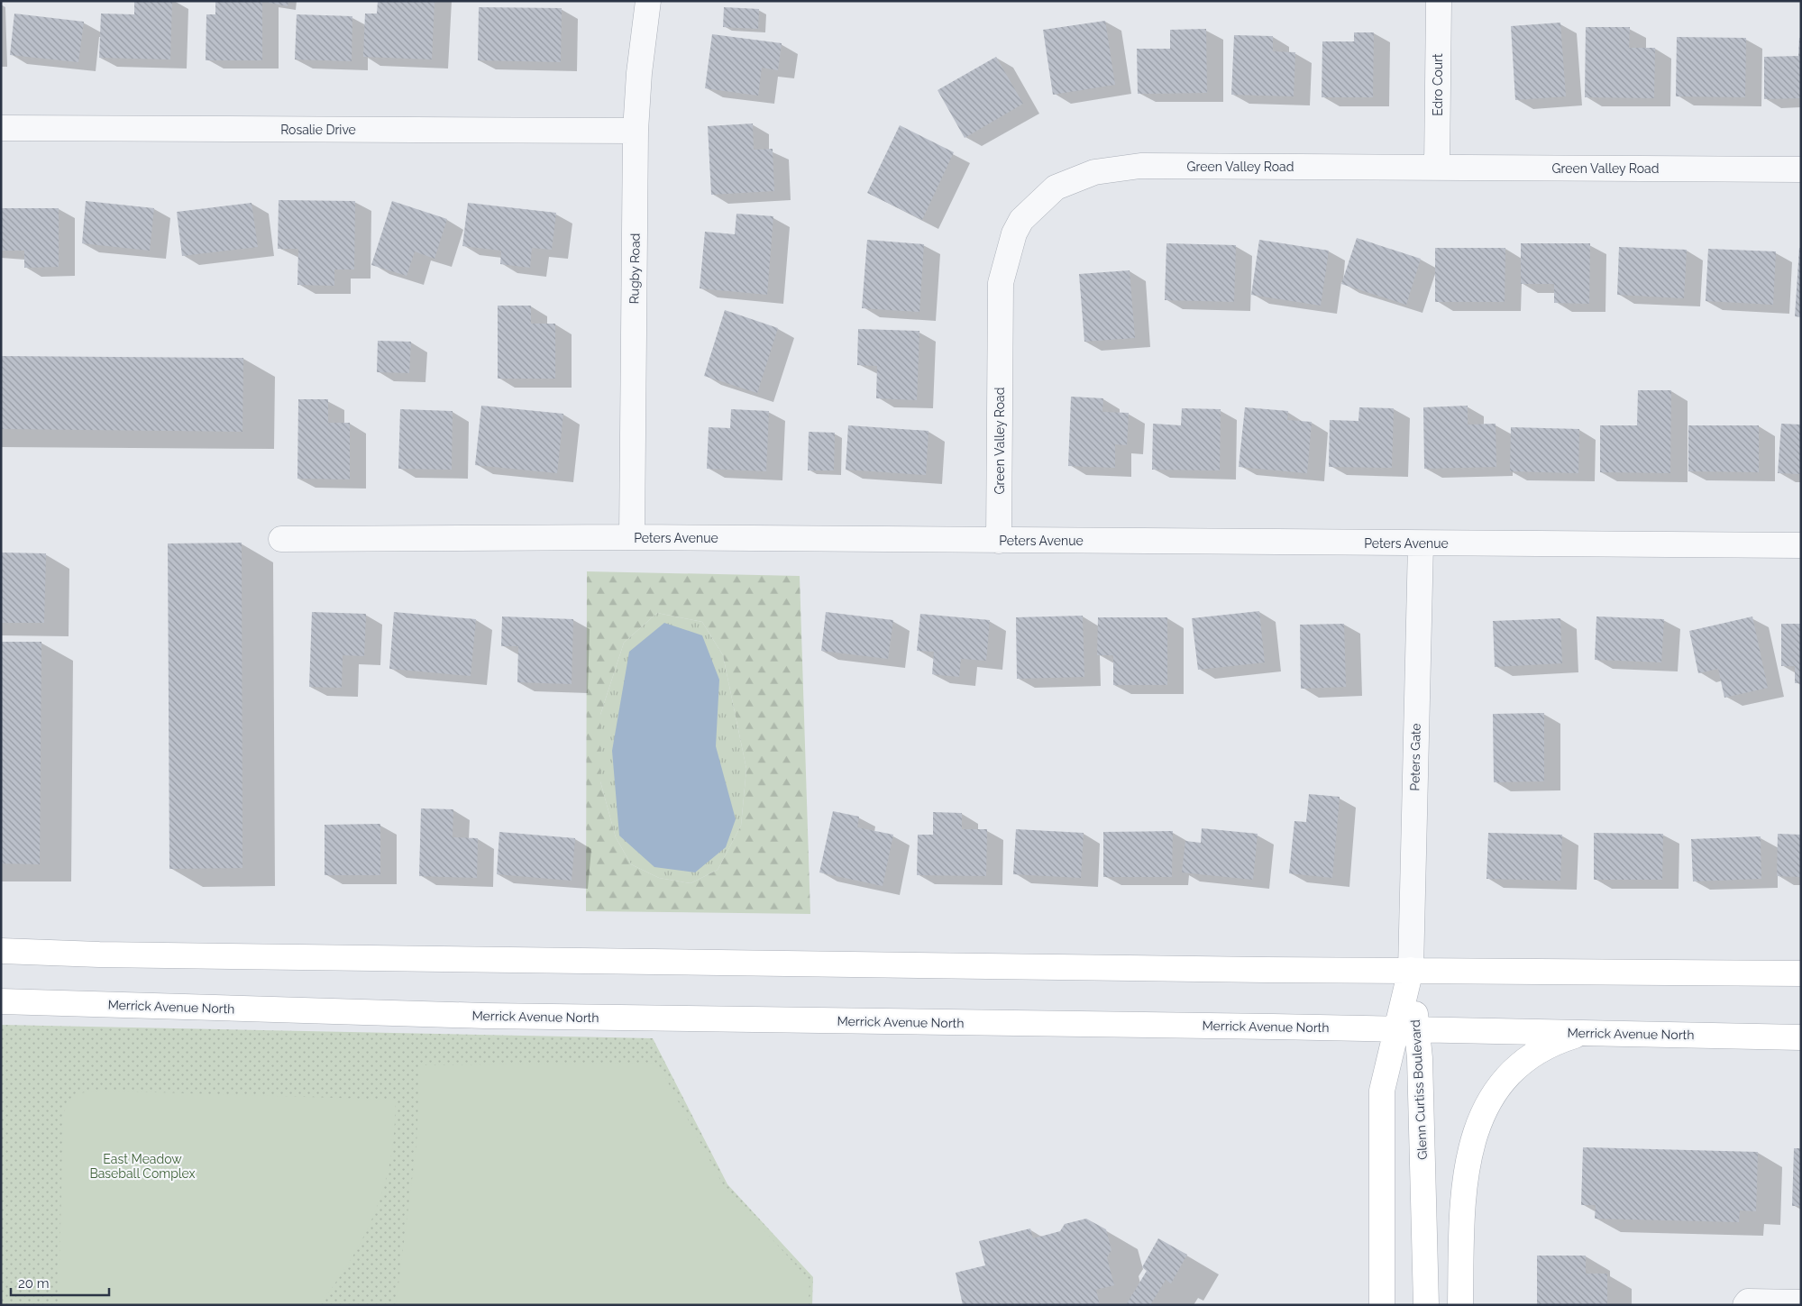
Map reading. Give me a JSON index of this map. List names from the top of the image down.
{
  "streets": {
    "main road": ["Merrick Avenue North", "Glenn Curtiss Boulevard"],
    "street": [
      "Edro Court",
      "Rosalie Drive",
      "Green Valley Road",
      "Rugby Road",
      "Peters Avenue",
      "Peters Gate"
    ]
  },
  "crossings": [
    ["Edro Court", "Green Valley Road"],
    ["Rosalie Drive", "Rugby Road"],
    ["Green Valley Road", "Peters Avenue"],
    ["Rugby Road", "Peters Avenue"],
    ["Peters Avenue", "Peters Gate"],
    ["Peters Gate", "Glenn Curtiss Boulevard"],
    ["Merrick Avenue North", "Glenn Curtiss Boulevard"]
  ],
  "parks": ["East Meadow Baseball Complex"],
  "scale_bar": "20 m"
}
